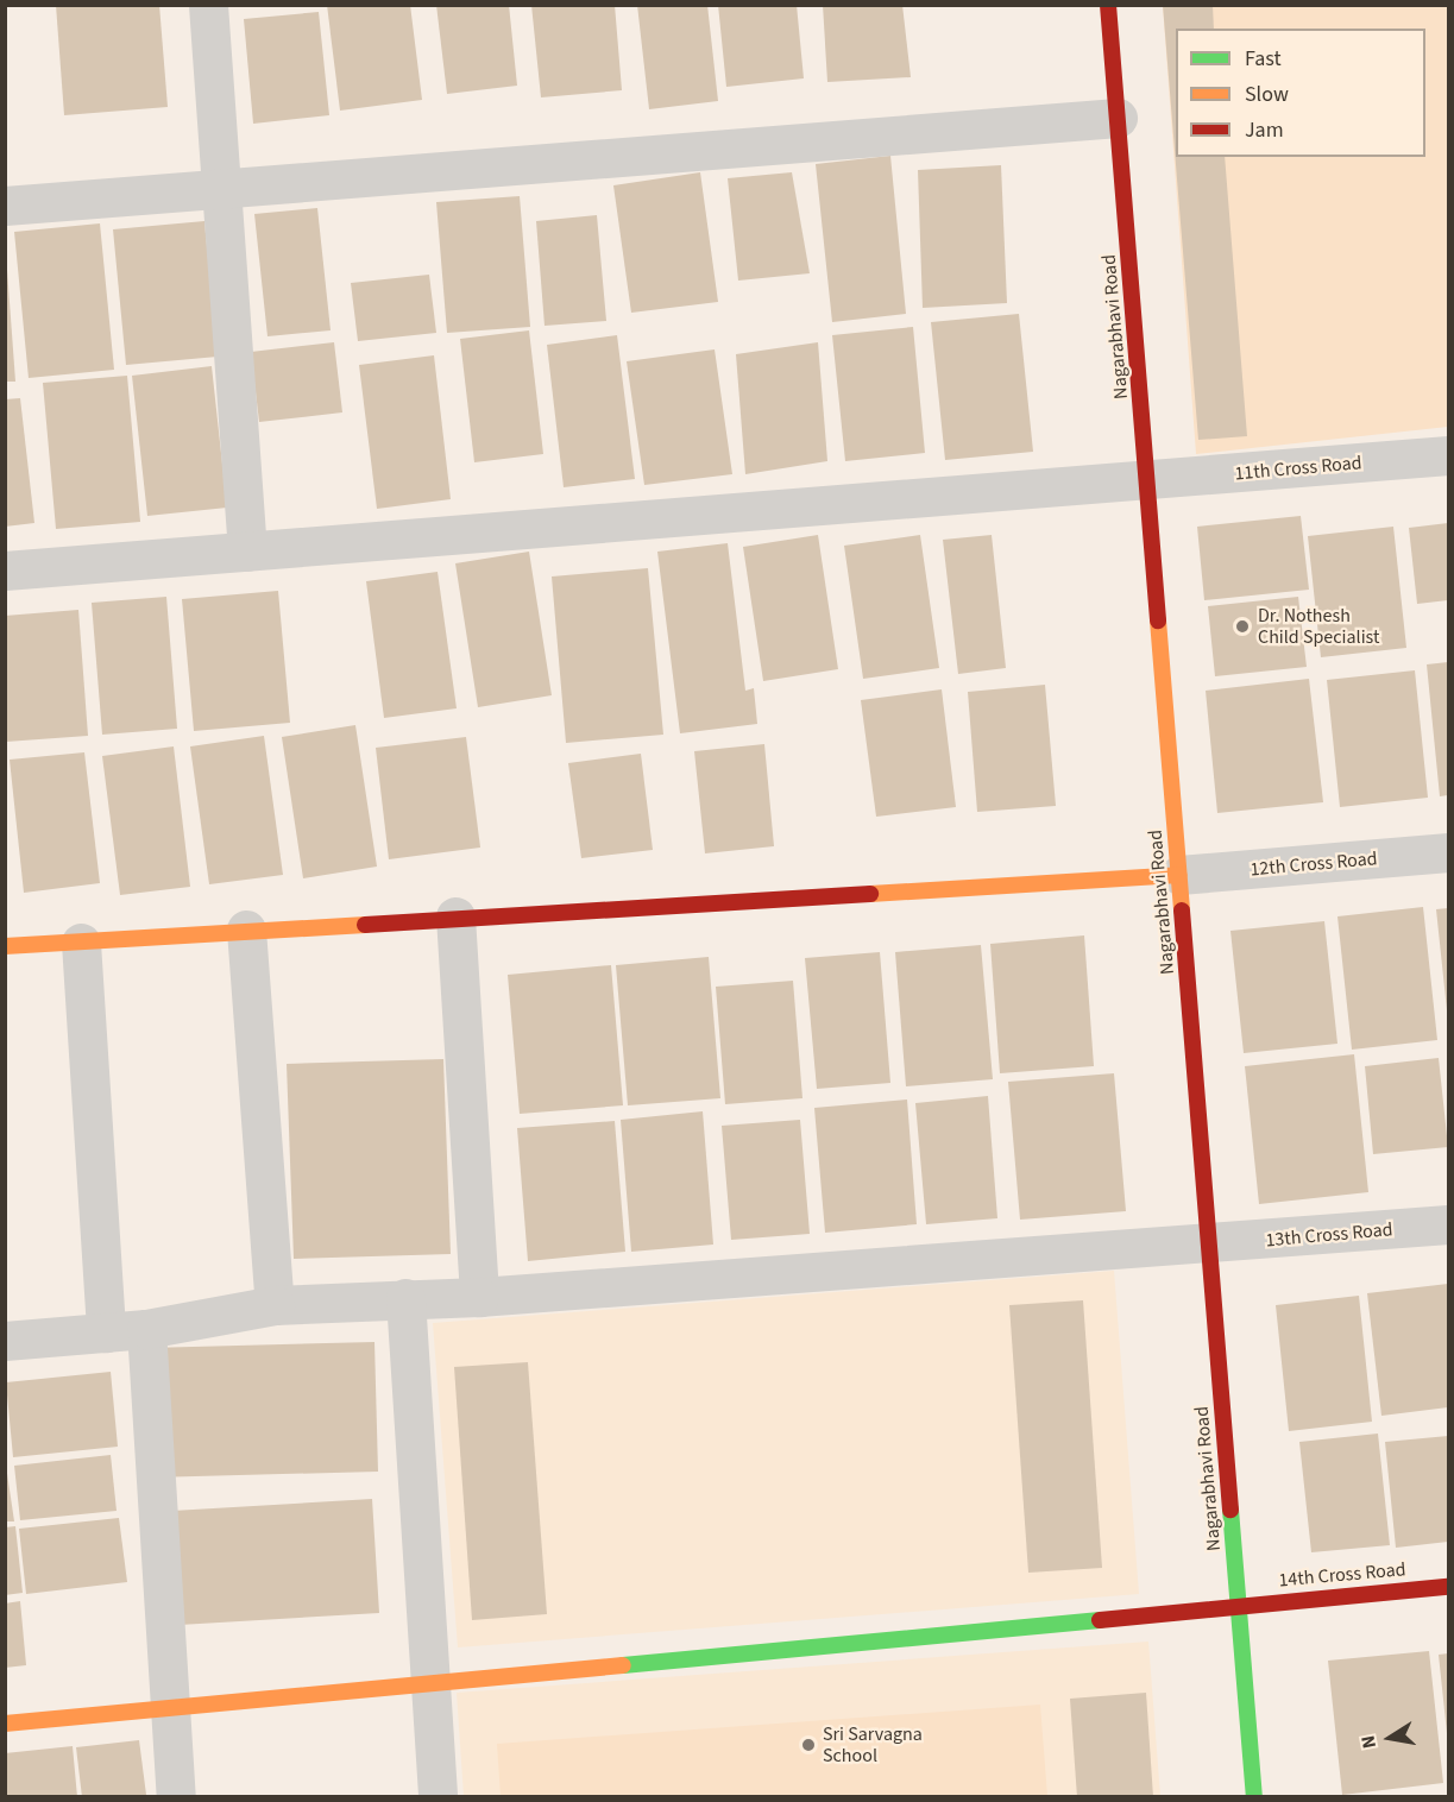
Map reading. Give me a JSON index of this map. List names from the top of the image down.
{
  "streets": {
    "street": [
      "Nagarabhavi Road",
      "11th Cross Road",
      "12th Cross Road",
      "13th Cross Road",
      "14th Cross Road"
    ]
  },
  "crossings": [
    ["Nagarabhavi Road", "11th Cross Road"],
    ["Nagarabhavi Road", "12th Cross Road"],
    ["Nagarabhavi Road", "13th Cross Road"],
    ["Nagarabhavi Road", "14th Cross Road"]
  ],
  "places": ["Dr. Nothesh Child Specialist", "Sri Sarvagna School"],
  "legend": ["Fast", "Slow", "Jam"],
  "north": "left"
}
